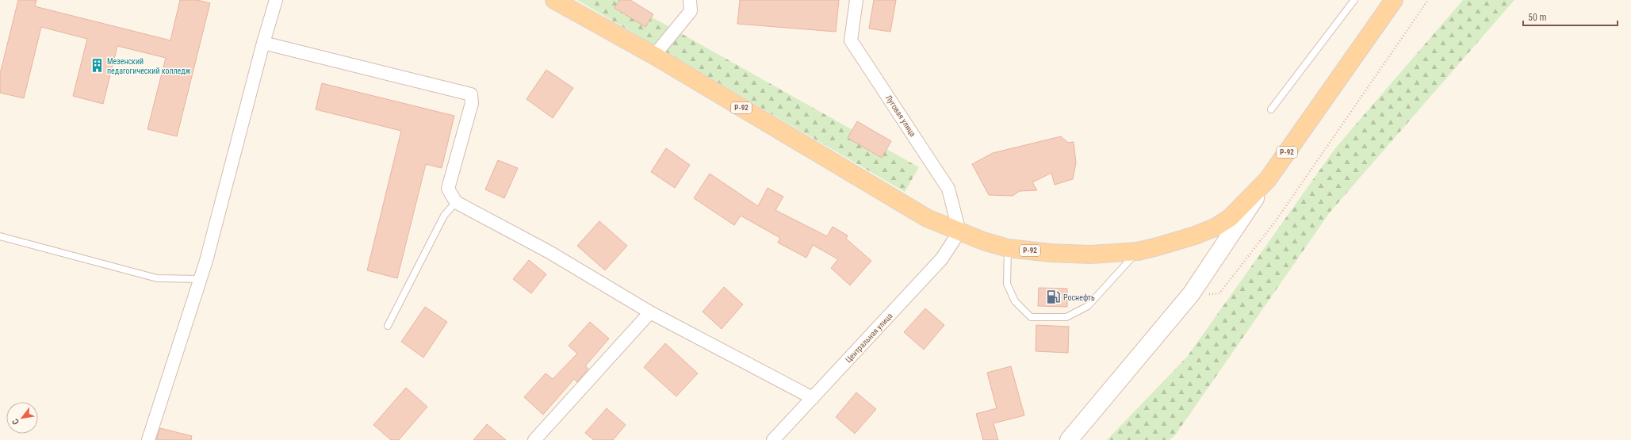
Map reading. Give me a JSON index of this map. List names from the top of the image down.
{
  "streets": {
    "main road": ["Р-92"],
    "street": ["Луговая улица", "Центральная улица"]
  },
  "crossings": [
    ["Р-92", "Луговая улица"],
    ["Р-92", "Центральная улица"],
    ["Луговая улица", "Центральная улица"]
  ],
  "places": {
    "building": ["Мезенский педагогический колледж"],
    "fuel station": ["Роснефть"]
  },
  "scale_bar": "50 m",
  "north": "bottom left"
}
